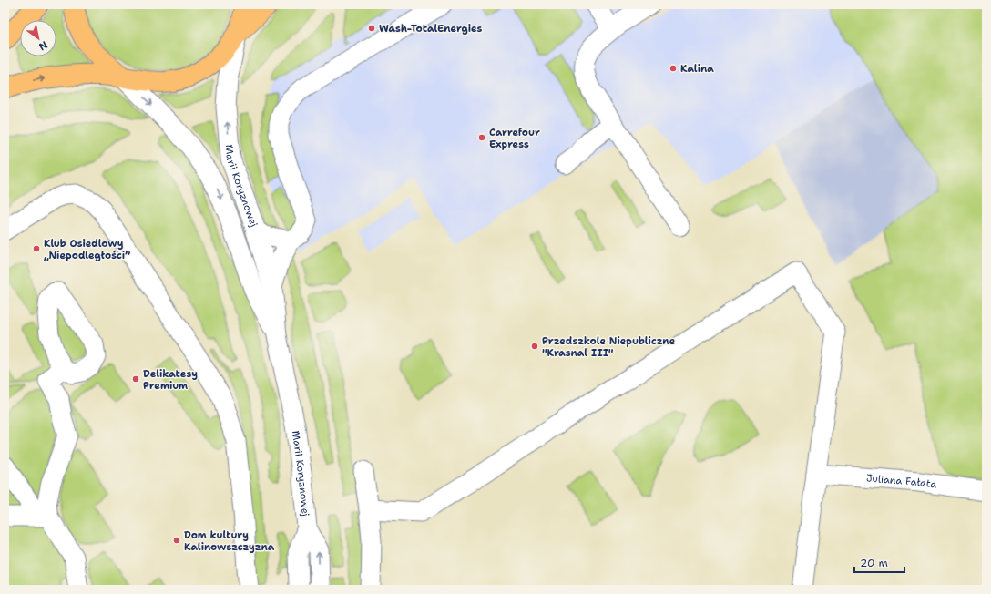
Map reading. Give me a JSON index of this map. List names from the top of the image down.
{
  "streets": {
    "street": ["Marii Koryznowej", "Juliana Fałata"]
  },
  "places": [
    "Wash-TotalEnergies",
    "Kalina",
    "Carrefour Express",
    "Klub Osiedlowy „Niepodległości”",
    "Przedszkole Niepubliczne \"Krasnal III\"",
    "Delikatesy Premium",
    "Dom kultury Kalinowszczyzna"
  ],
  "scale_bar": "20 m",
  "north": "bottom right"
}
